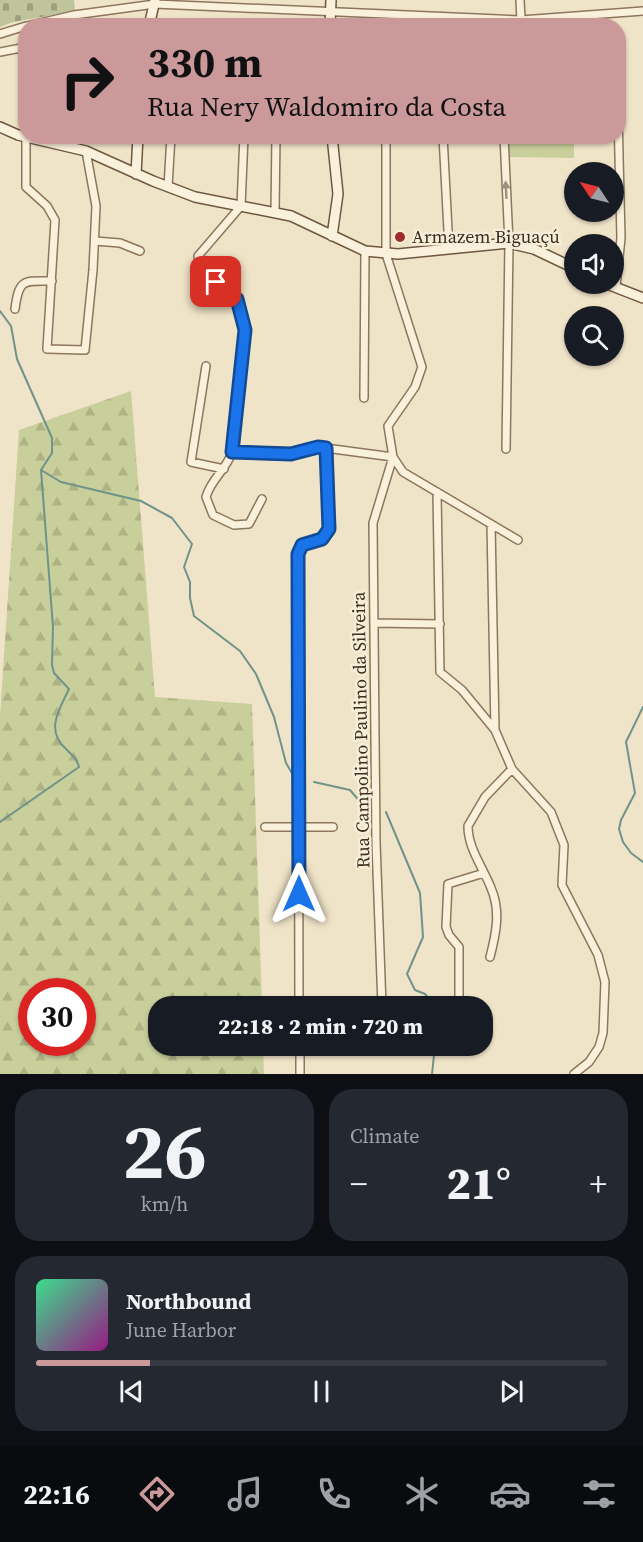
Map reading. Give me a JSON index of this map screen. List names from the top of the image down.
{
  "streets": {
    "street": ["Rua Campolino Paulino da Silveira"]
  },
  "places": ["Armazem Biguaçú"],
  "north": "top left",
  "page": {
    "turn": ["330 m", "Rua Nery Waldomiro da Costa"],
    "limit": "30",
    "trip": "22:18 · 2 min · 720 m",
    "tile": [
      ["26", "km/h"],
      "Climate"
    ],
    "heat": ["−", "21°", "+"],
    "song": ["Northbound", "June Harbor"],
    "tabs": "22:16"
  }
}
